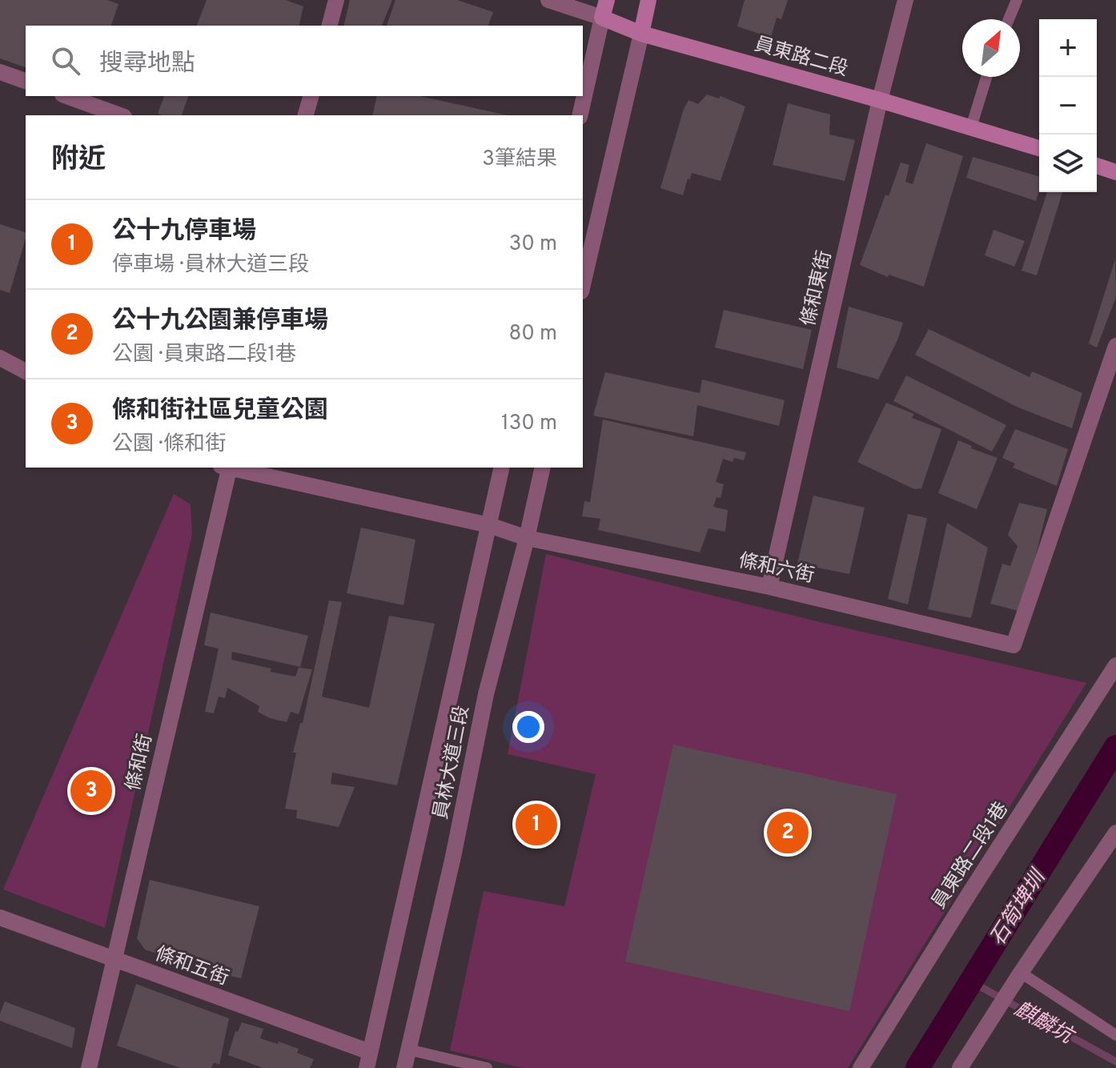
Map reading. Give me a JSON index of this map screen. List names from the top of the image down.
{
  "streets": {
    "main road": ["員東路二段"],
    "street": [
      "條和東街",
      "條和六街",
      "條和街",
      "員林大道三段",
      "員東路二段1巷",
      "條和五街"
    ]
  },
  "crossings": [
    ["員東路二段", "條和東街"],
    ["條和東街", "條和六街"],
    ["條和六街", "員林大道三段"],
    ["條和街", "條和五街"],
    ["員林大道三段", "條和五街"]
  ],
  "water": ["石筍埤圳", "麒麟坑"],
  "north": "top right",
  "page": {
    "map_buttons": ["+", "−"],
    "search": "搜尋地點",
    "heading": ["附近", "3筆結果"],
    "list": [
      {
        "mark": "1",
        "name": "公十九停車場",
        "note": "停車場 · 員林大道三段",
        "value": "30 m"
      },
      {
        "mark": "2",
        "name": "公十九公園兼停車場",
        "note": "公園 · 員東路二段1巷",
        "value": "80 m"
      },
      {
        "mark": "3",
        "name": "條和街社區兒童公園",
        "note": "公園 · 條和街",
        "value": "130 m"
      }
    ],
    "pins": ["3", "1", "2"]
  }
}
